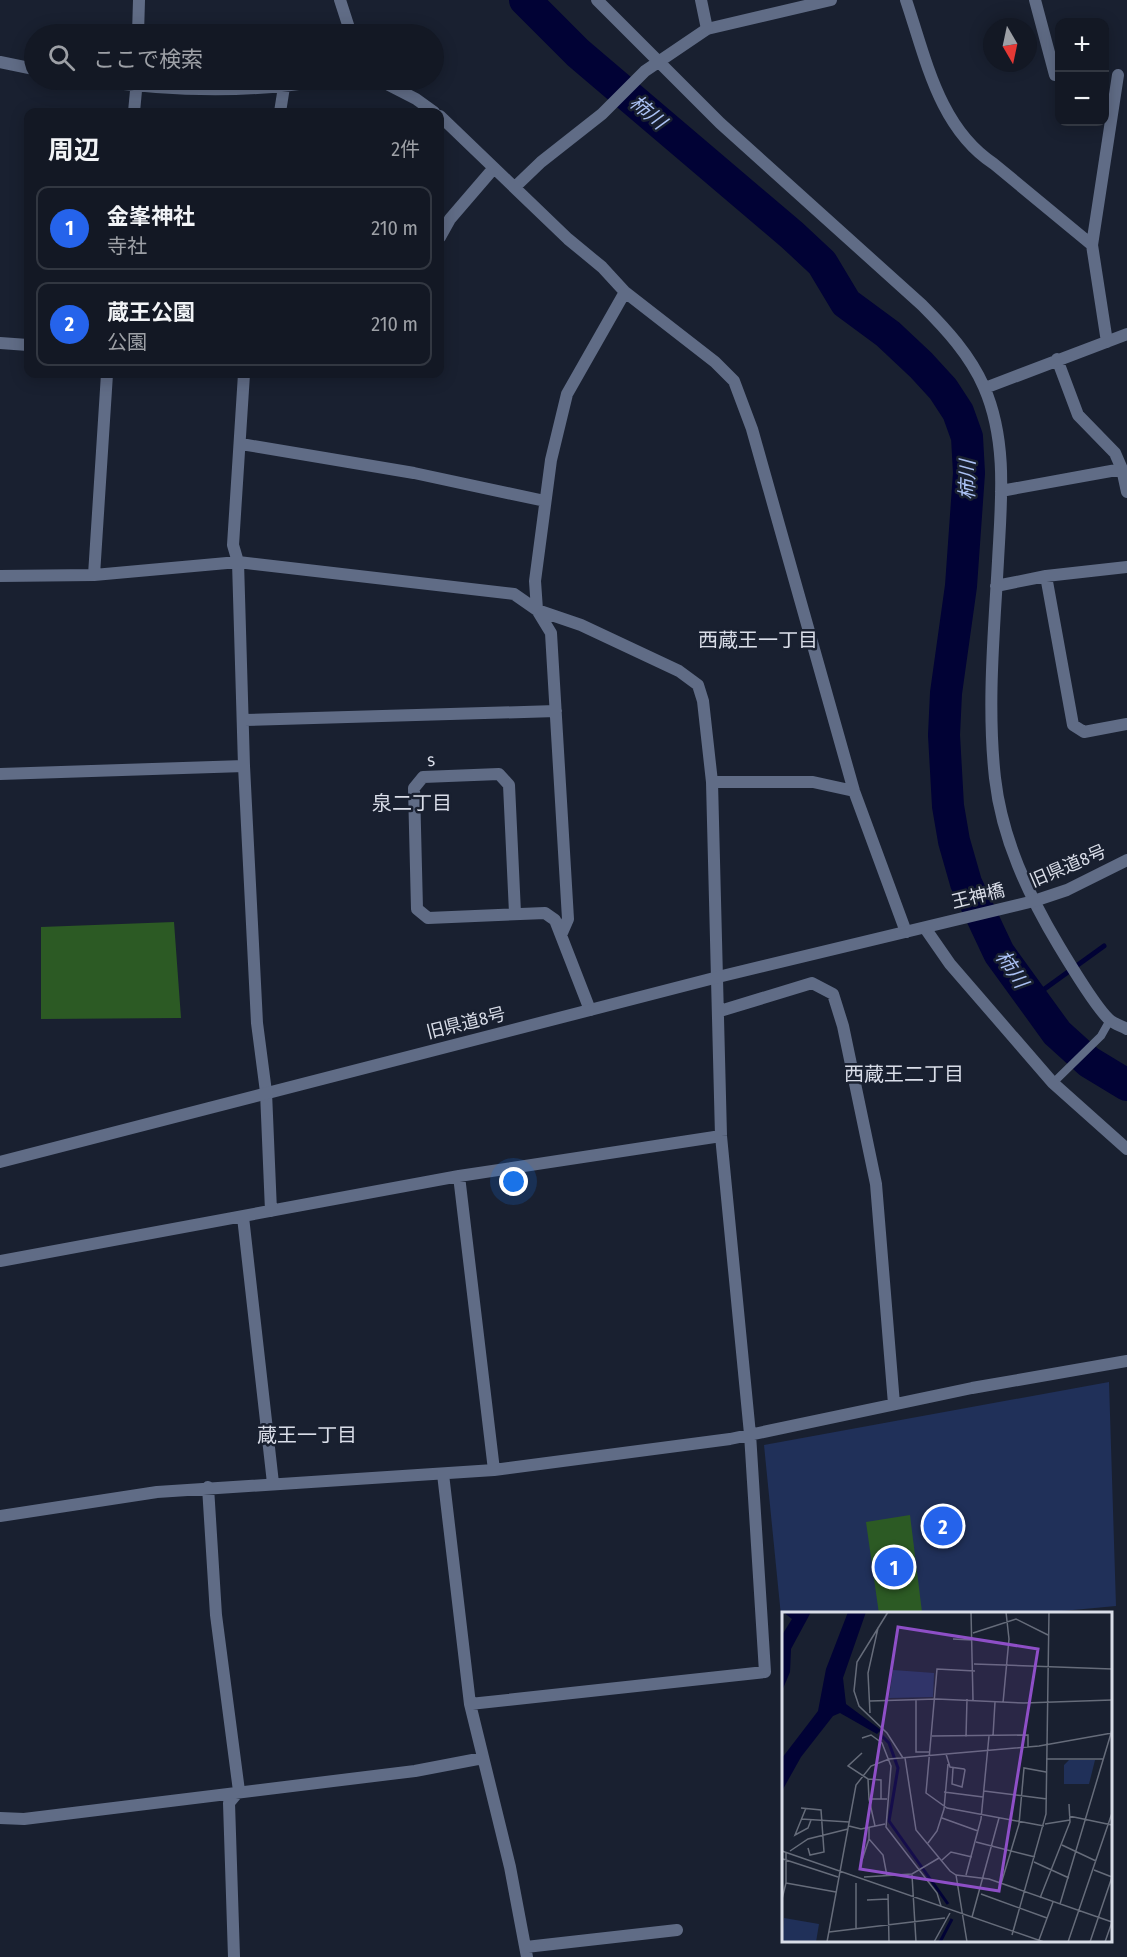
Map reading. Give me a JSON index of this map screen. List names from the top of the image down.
{
  "streets": {
    "street": ["s", "旧県道8号", "王神橋"]
  },
  "crossings": [
    ["s", "旧県道8号"],
    ["旧県道8号", "王神橋"]
  ],
  "districts": [
    "西蔵王一丁目",
    "泉二丁目",
    "西蔵王二丁目",
    "蔵王一丁目"
  ],
  "water": ["柿川"],
  "north": "bottom",
  "page": {
    "map_buttons": ["+", "−"],
    "search": "ここで検索",
    "heading": ["周辺", "2件"],
    "list": [
      {
        "mark": "1",
        "name": "金峯神社",
        "note": "寺社",
        "value": "210 m"
      },
      {
        "mark": "2",
        "name": "蔵王公園",
        "note": "公園",
        "value": "210 m"
      }
    ],
    "pins": ["2", "1"]
  }
}
